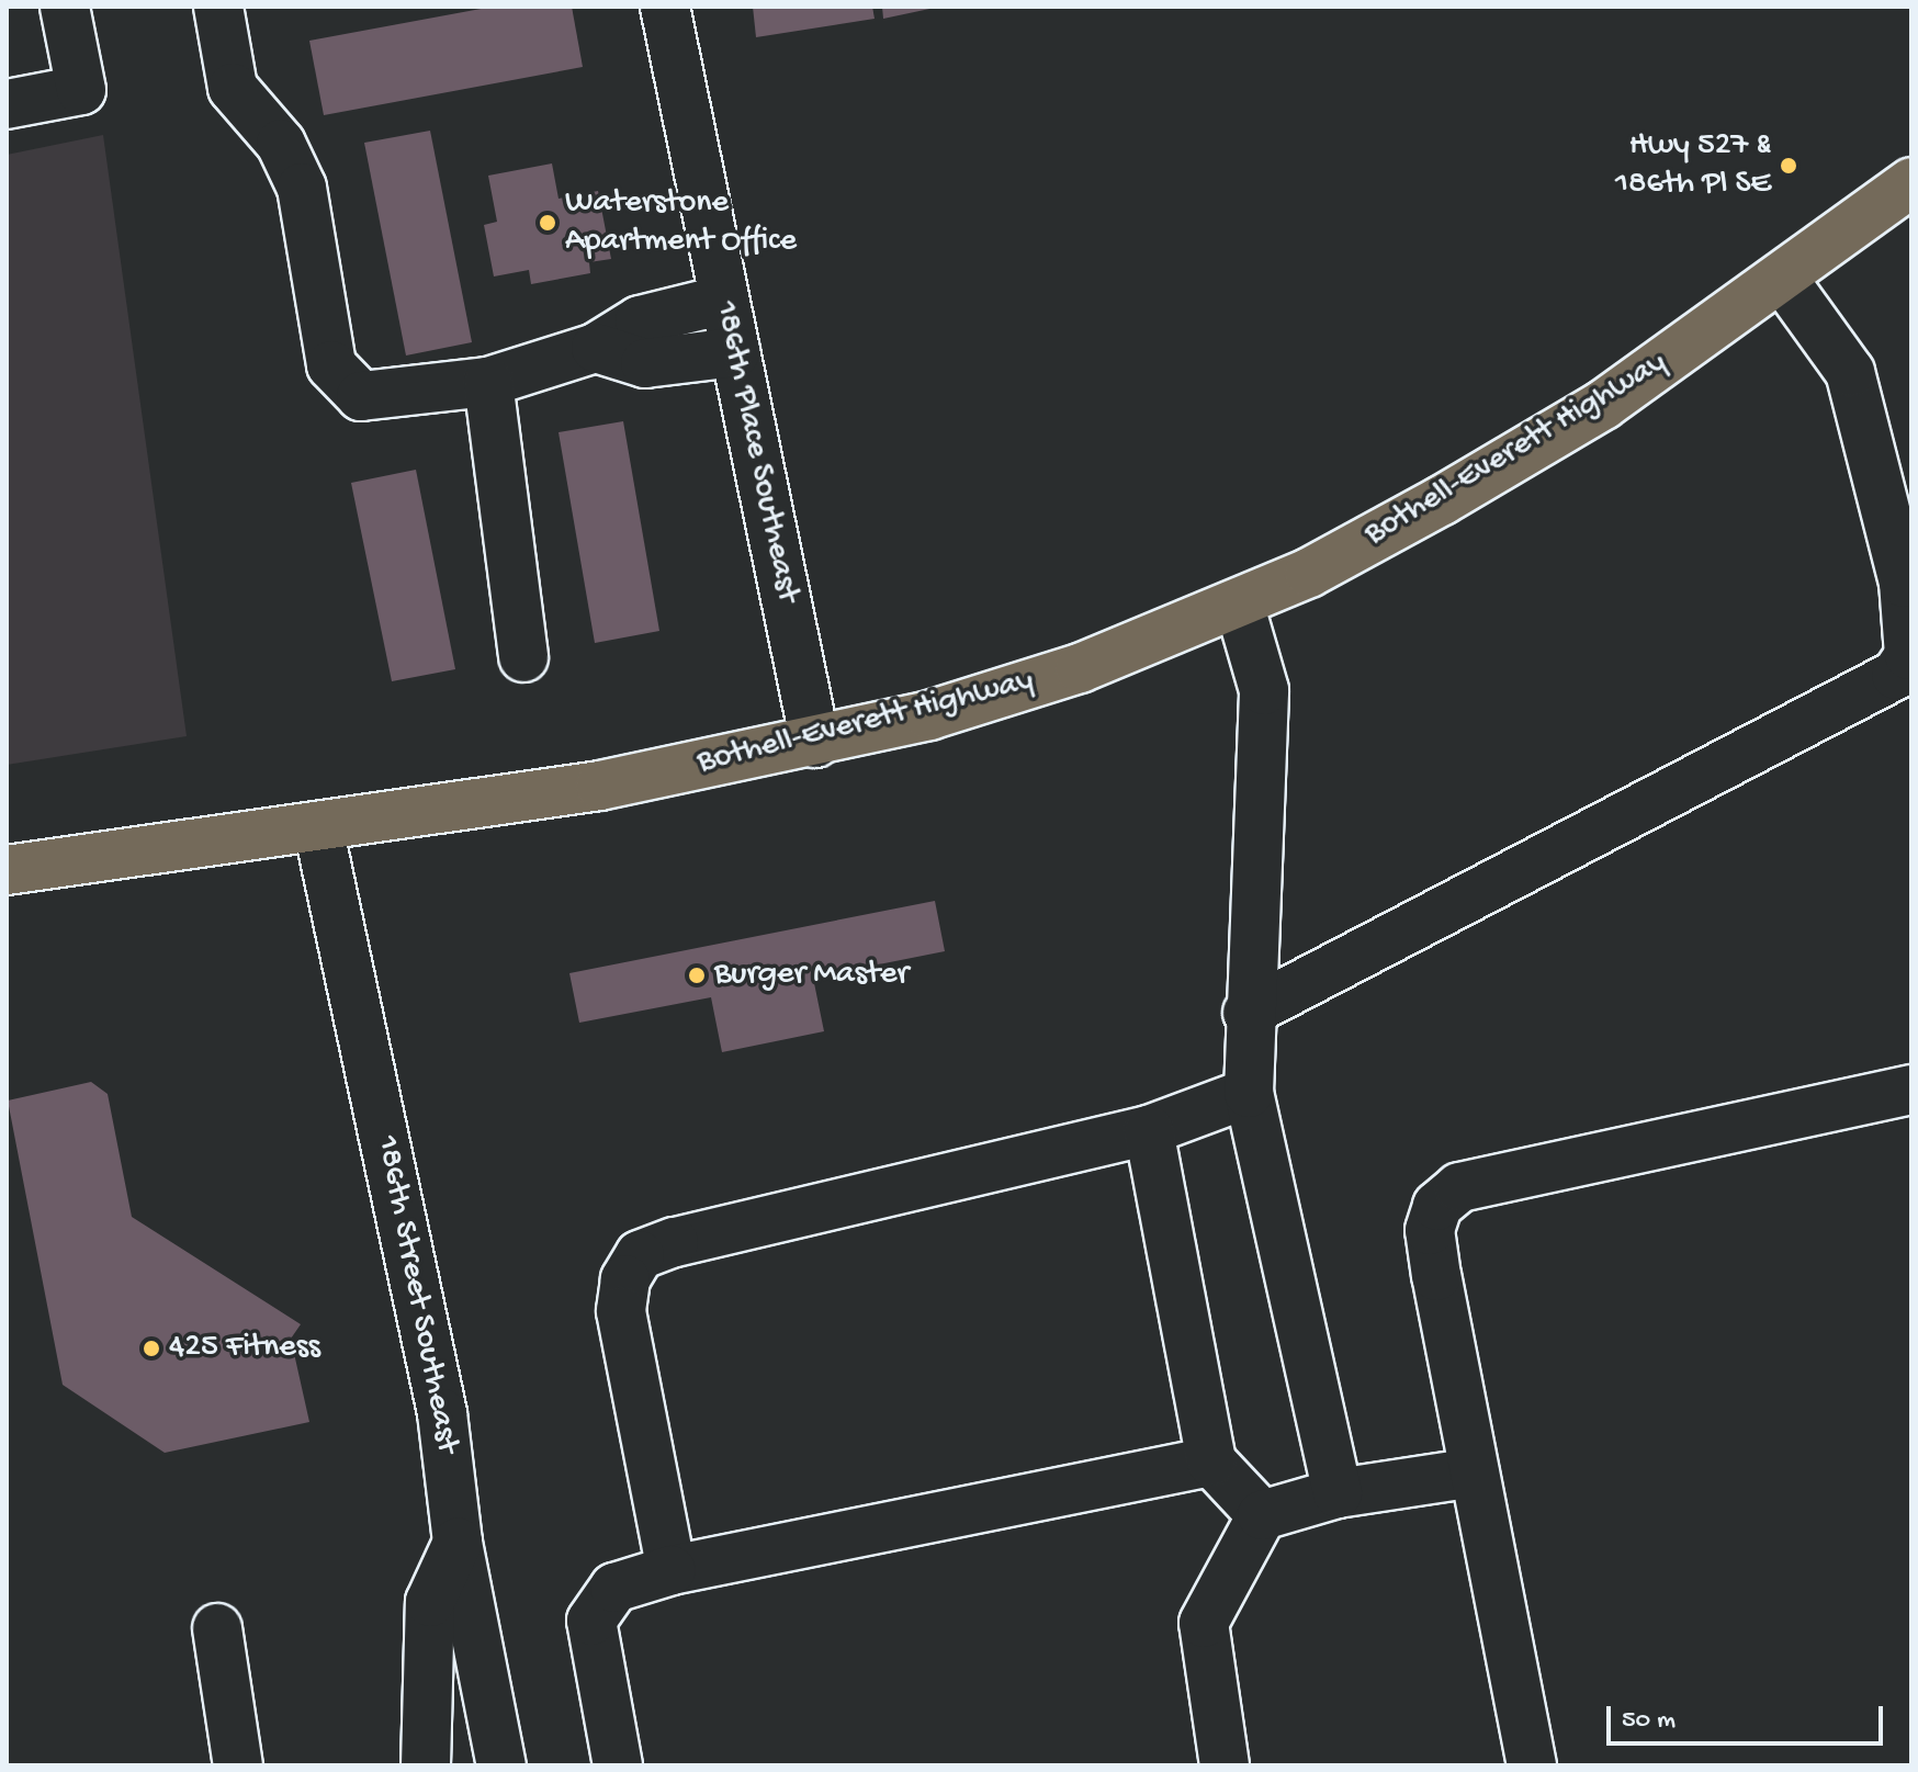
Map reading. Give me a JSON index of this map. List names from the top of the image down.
{
  "streets": {
    "main road": ["Bothell-Everett Highway"],
    "street": ["186th Place Southeast", "186th Street Southeast"]
  },
  "crossings": [
    ["Bothell-Everett Highway", "186th Place Southeast"],
    ["Bothell-Everett Highway", "186th Street Southeast"]
  ],
  "places": [
    "Hwy 527 & 186th Pl SE",
    "Waterstone Apartment Office",
    "Burger Master",
    "425 Fitness"
  ],
  "scale_bar": "50 m"
}
